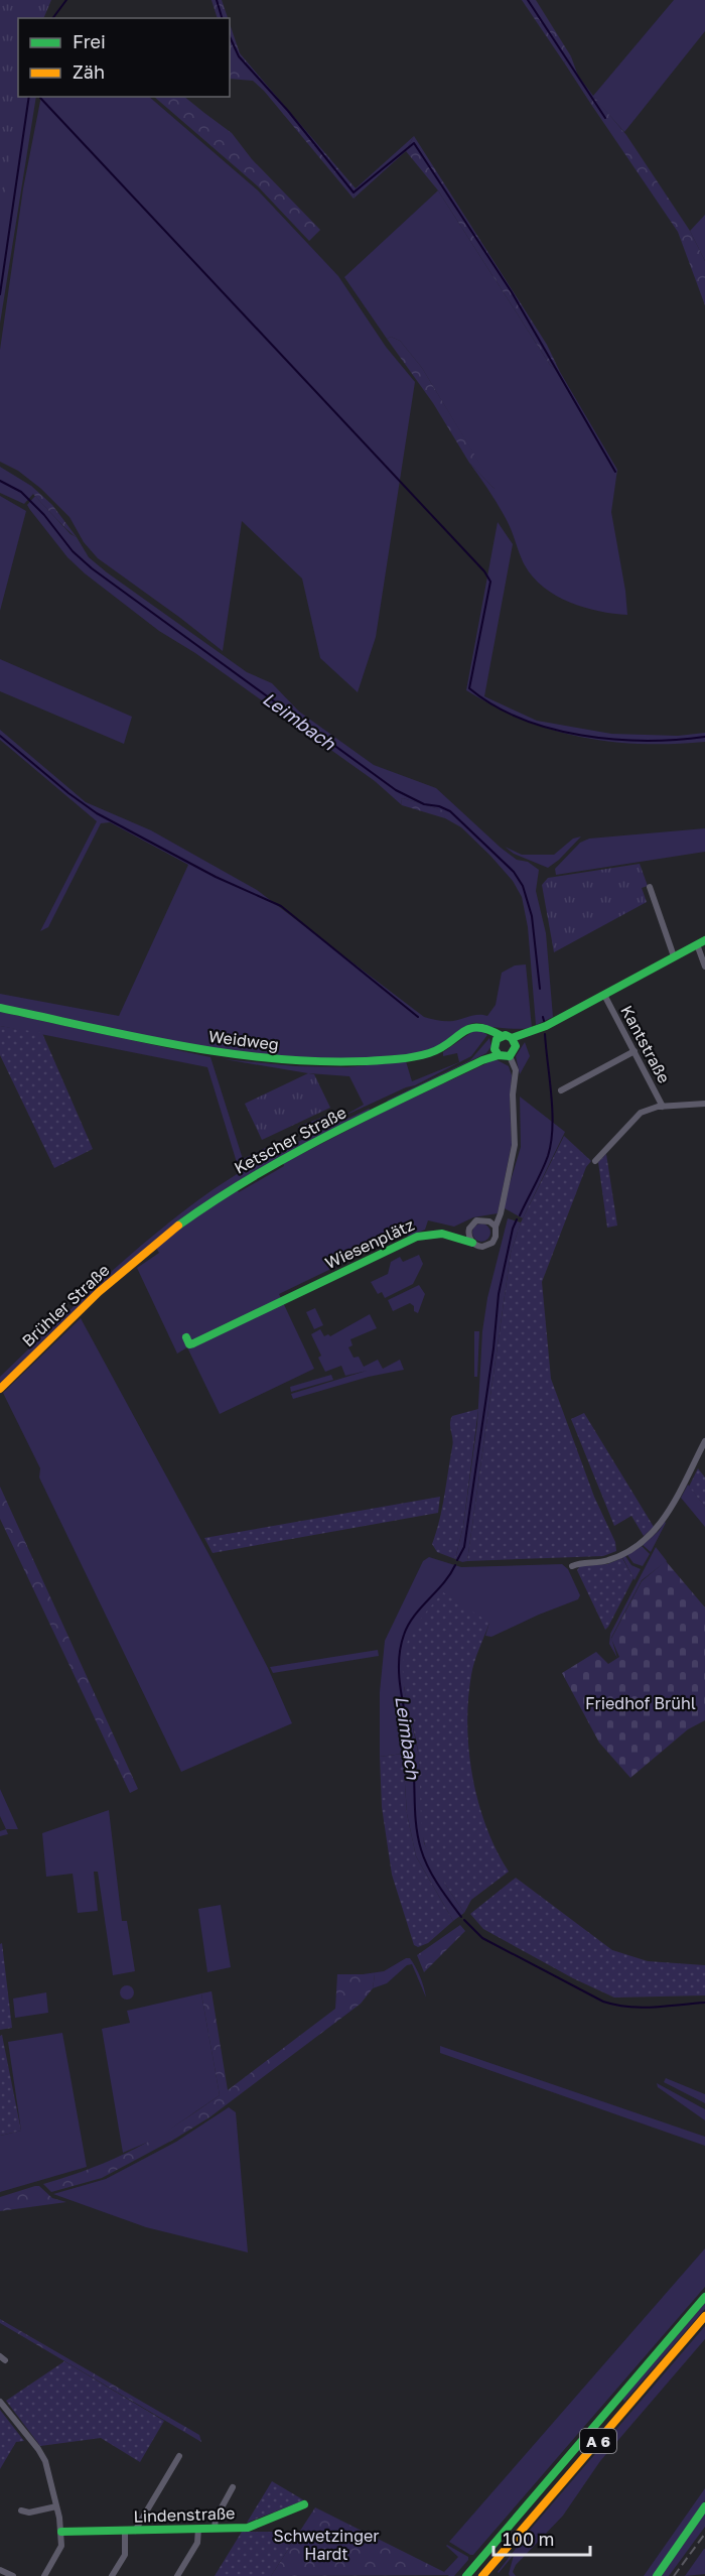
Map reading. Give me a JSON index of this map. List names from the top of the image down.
{
  "streets": {
    "main road": [
      "Weidweg",
      "Ketscher Straße",
      "Wiesenplätz",
      "Brühler Straße",
      "A 6",
      "Lindenstraße"
    ],
    "street": ["Kantstraße"]
  },
  "crossings": [
    ["Weidweg", "Ketscher Straße"],
    ["Ketscher Straße", "Brühler Straße"]
  ],
  "water": ["Leimbach"],
  "parks": ["Friedhof Brühl", "Schwetzinger Hardt"],
  "legend": ["Frei", "Zäh"],
  "scale_bar": "100 m"
}
